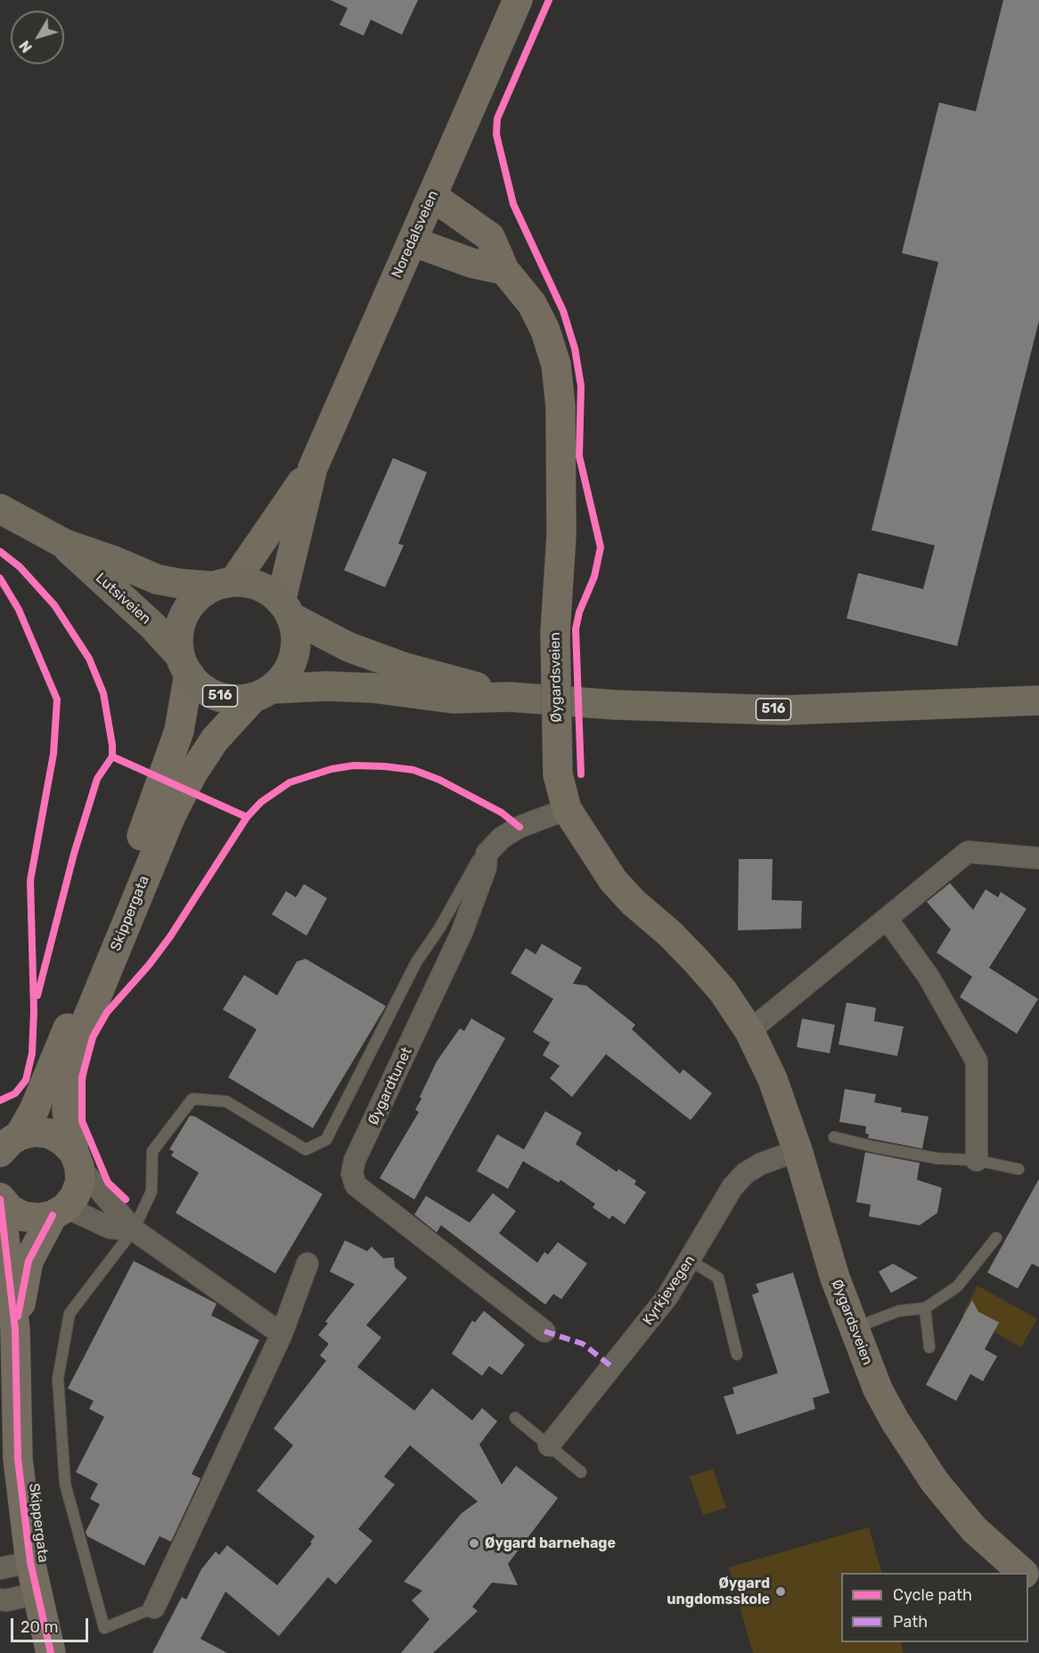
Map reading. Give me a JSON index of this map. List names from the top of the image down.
{
  "streets": {
    "main road": [
      "Noredalsveien",
      "Lutsiveien",
      "Øygardsveien",
      "516",
      "Skippergata"
    ],
    "street": ["Øygardtunet", "Kyrkjevegen"]
  },
  "crossings": [
    ["Noredalsveien", "Lutsiveien"],
    ["Noredalsveien", "Øygardsveien"],
    ["Noredalsveien", "516"],
    ["Noredalsveien", "Skippergata"],
    ["Lutsiveien", "516"],
    ["Lutsiveien", "Skippergata"],
    ["Øygardsveien", "Kyrkjevegen"],
    ["516", "Skippergata"]
  ],
  "places": ["Øygard barnehage", "Øygard ungdomsskole"],
  "legend": ["Cycle path", "Path"],
  "scale_bar": "20 m",
  "north": "bottom left"
}
